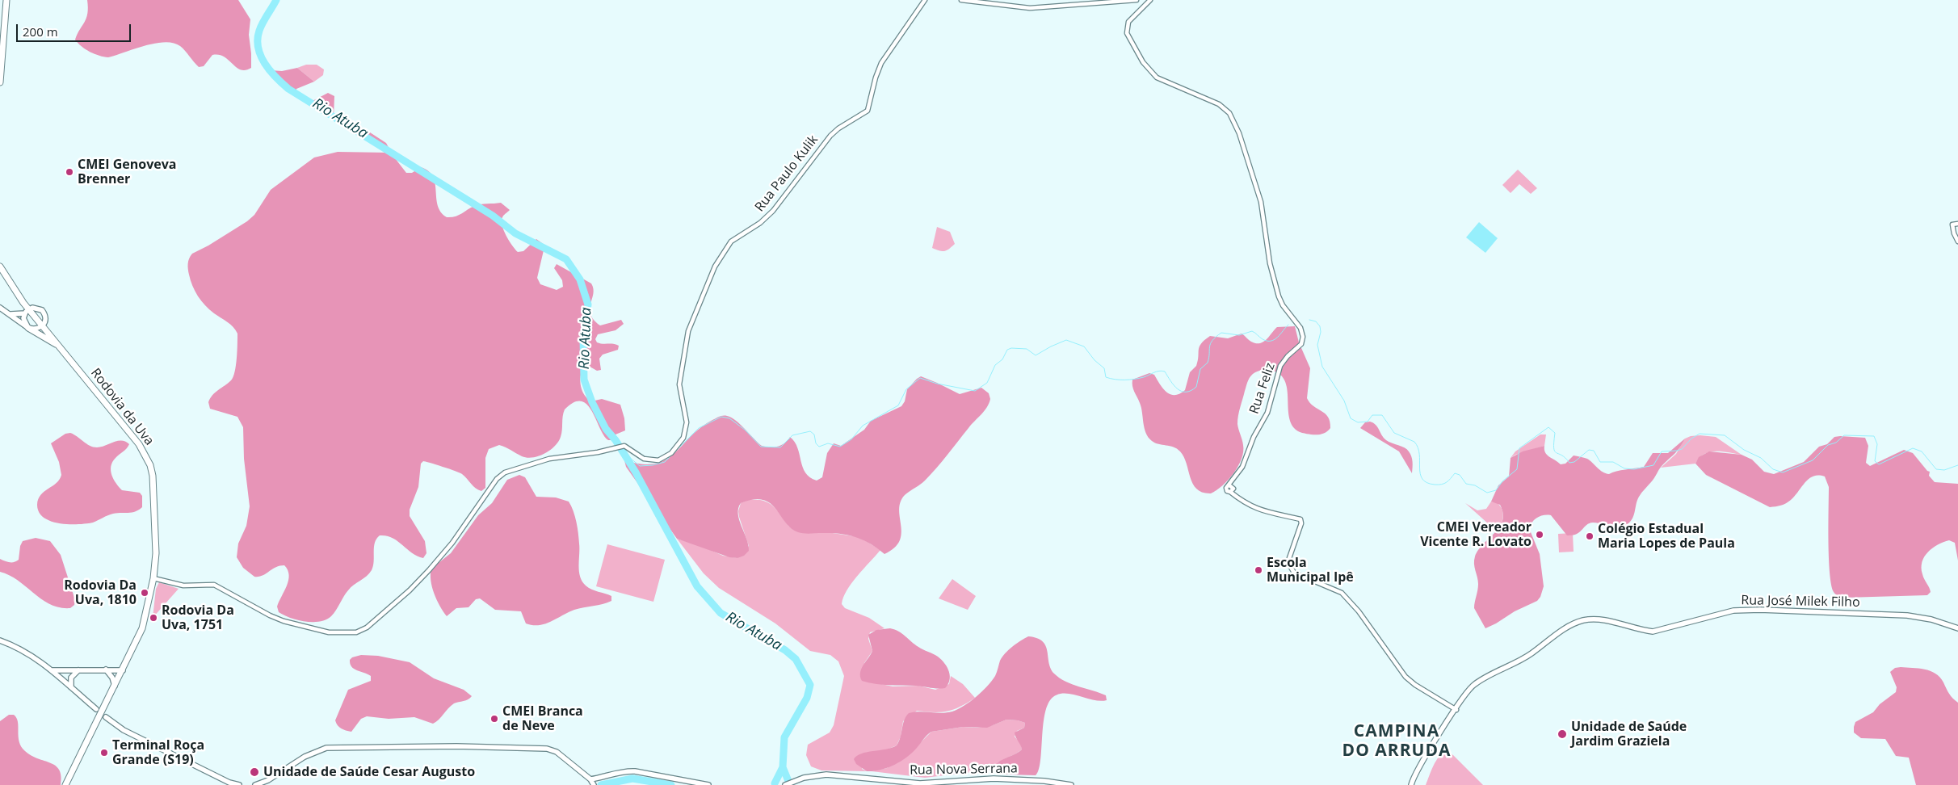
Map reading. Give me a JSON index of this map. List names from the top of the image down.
{
  "streets": {
    "highway": ["Rodovia da Uva"],
    "main road": ["Rua José Milek Filho", "Rua Nova Serrana"],
    "street": ["Rua Paulo Kulik", "Rua Feliz"]
  },
  "crossings": [
    ["Rua Paulo Kulik", "Rodovia da Uva"]
  ],
  "districts": ["CAMPINA DO ARRUDA"],
  "water": ["Rio Atuba"],
  "places": [
    "CMEI Genoveva Brenner",
    "CMEI Vereador Vicente R. Lovato",
    "Colégio Estadual Maria Lopes de Paula",
    "Escola Municipal Ipê",
    "Rodovia Da Uva, 1810",
    "Rodovia Da Uva, 1751",
    "CMEI Branca de Neve",
    "Unidade de Saúde Jardim Graziela",
    "Terminal Roça Grande (S19)",
    "Unidade de Saúde Cesar Augusto"
  ],
  "scale_bar": "200 m"
}
